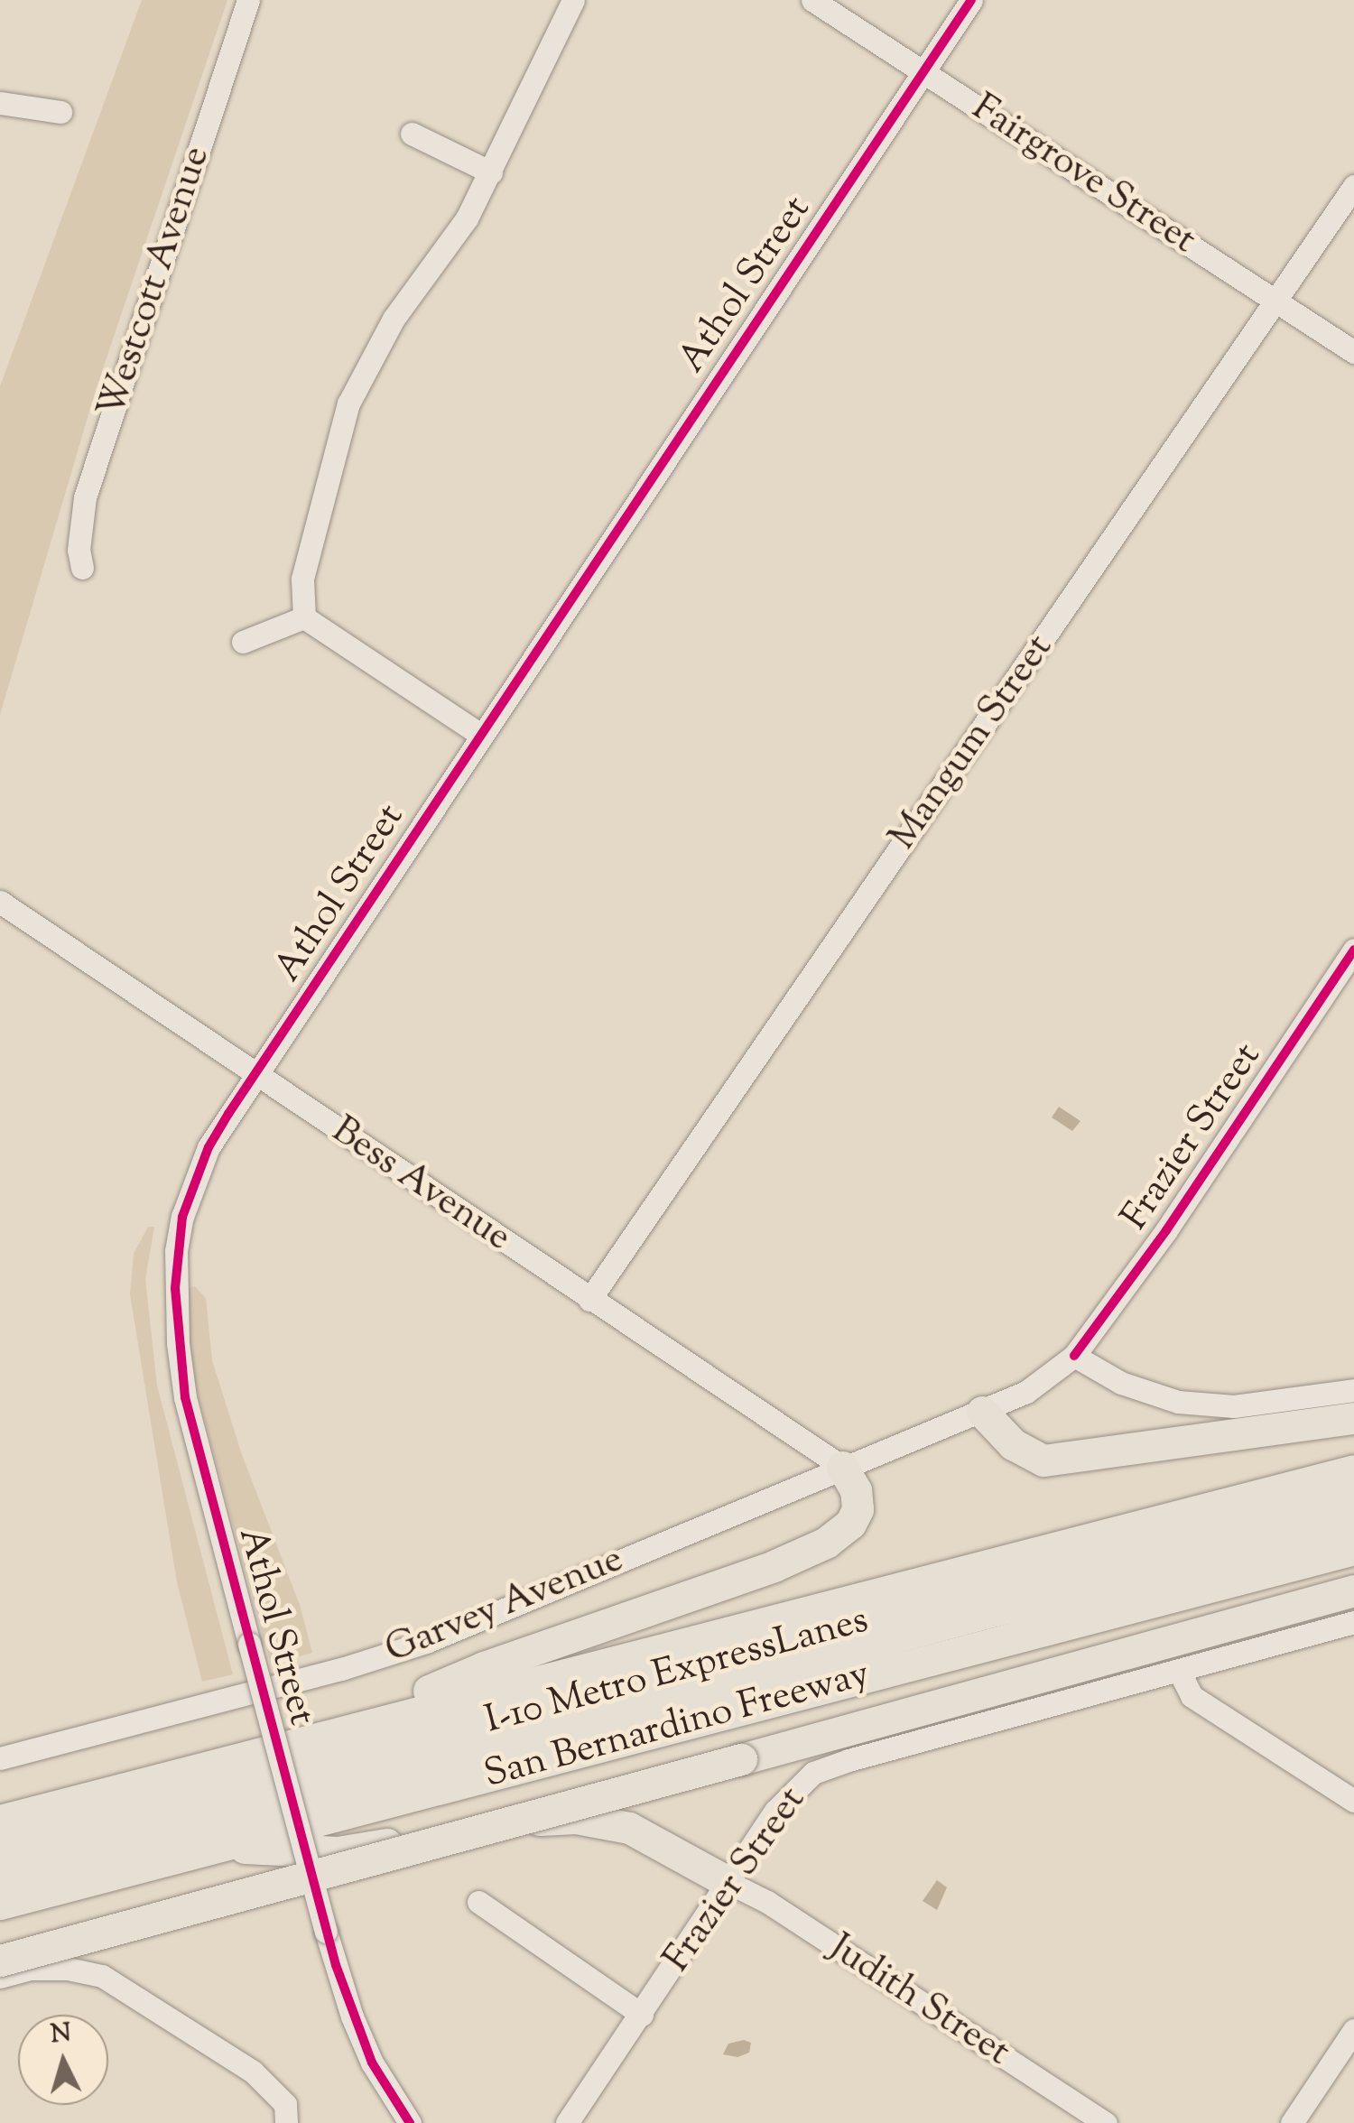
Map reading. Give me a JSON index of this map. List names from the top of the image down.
{
  "streets": {
    "highway": ["I-10 Metro ExpressLanes", "San Bernardino Freeway"],
    "street": [
      "Fairgrove Street",
      "Westcott Avenue",
      "Athol Street",
      "Mangum Street",
      "Frazier Street",
      "Bess Avenue",
      "Garvey Avenue",
      "Judith Street"
    ]
  },
  "crossings": [
    ["Fairgrove Street", "Athol Street"],
    ["Fairgrove Street", "Mangum Street"],
    ["Athol Street", "Bess Avenue"],
    ["Mangum Street", "Bess Avenue"],
    ["Frazier Street", "Garvey Avenue"],
    ["Frazier Street", "Judith Street"],
    ["Bess Avenue", "Garvey Avenue"]
  ],
  "north": "top"
}
